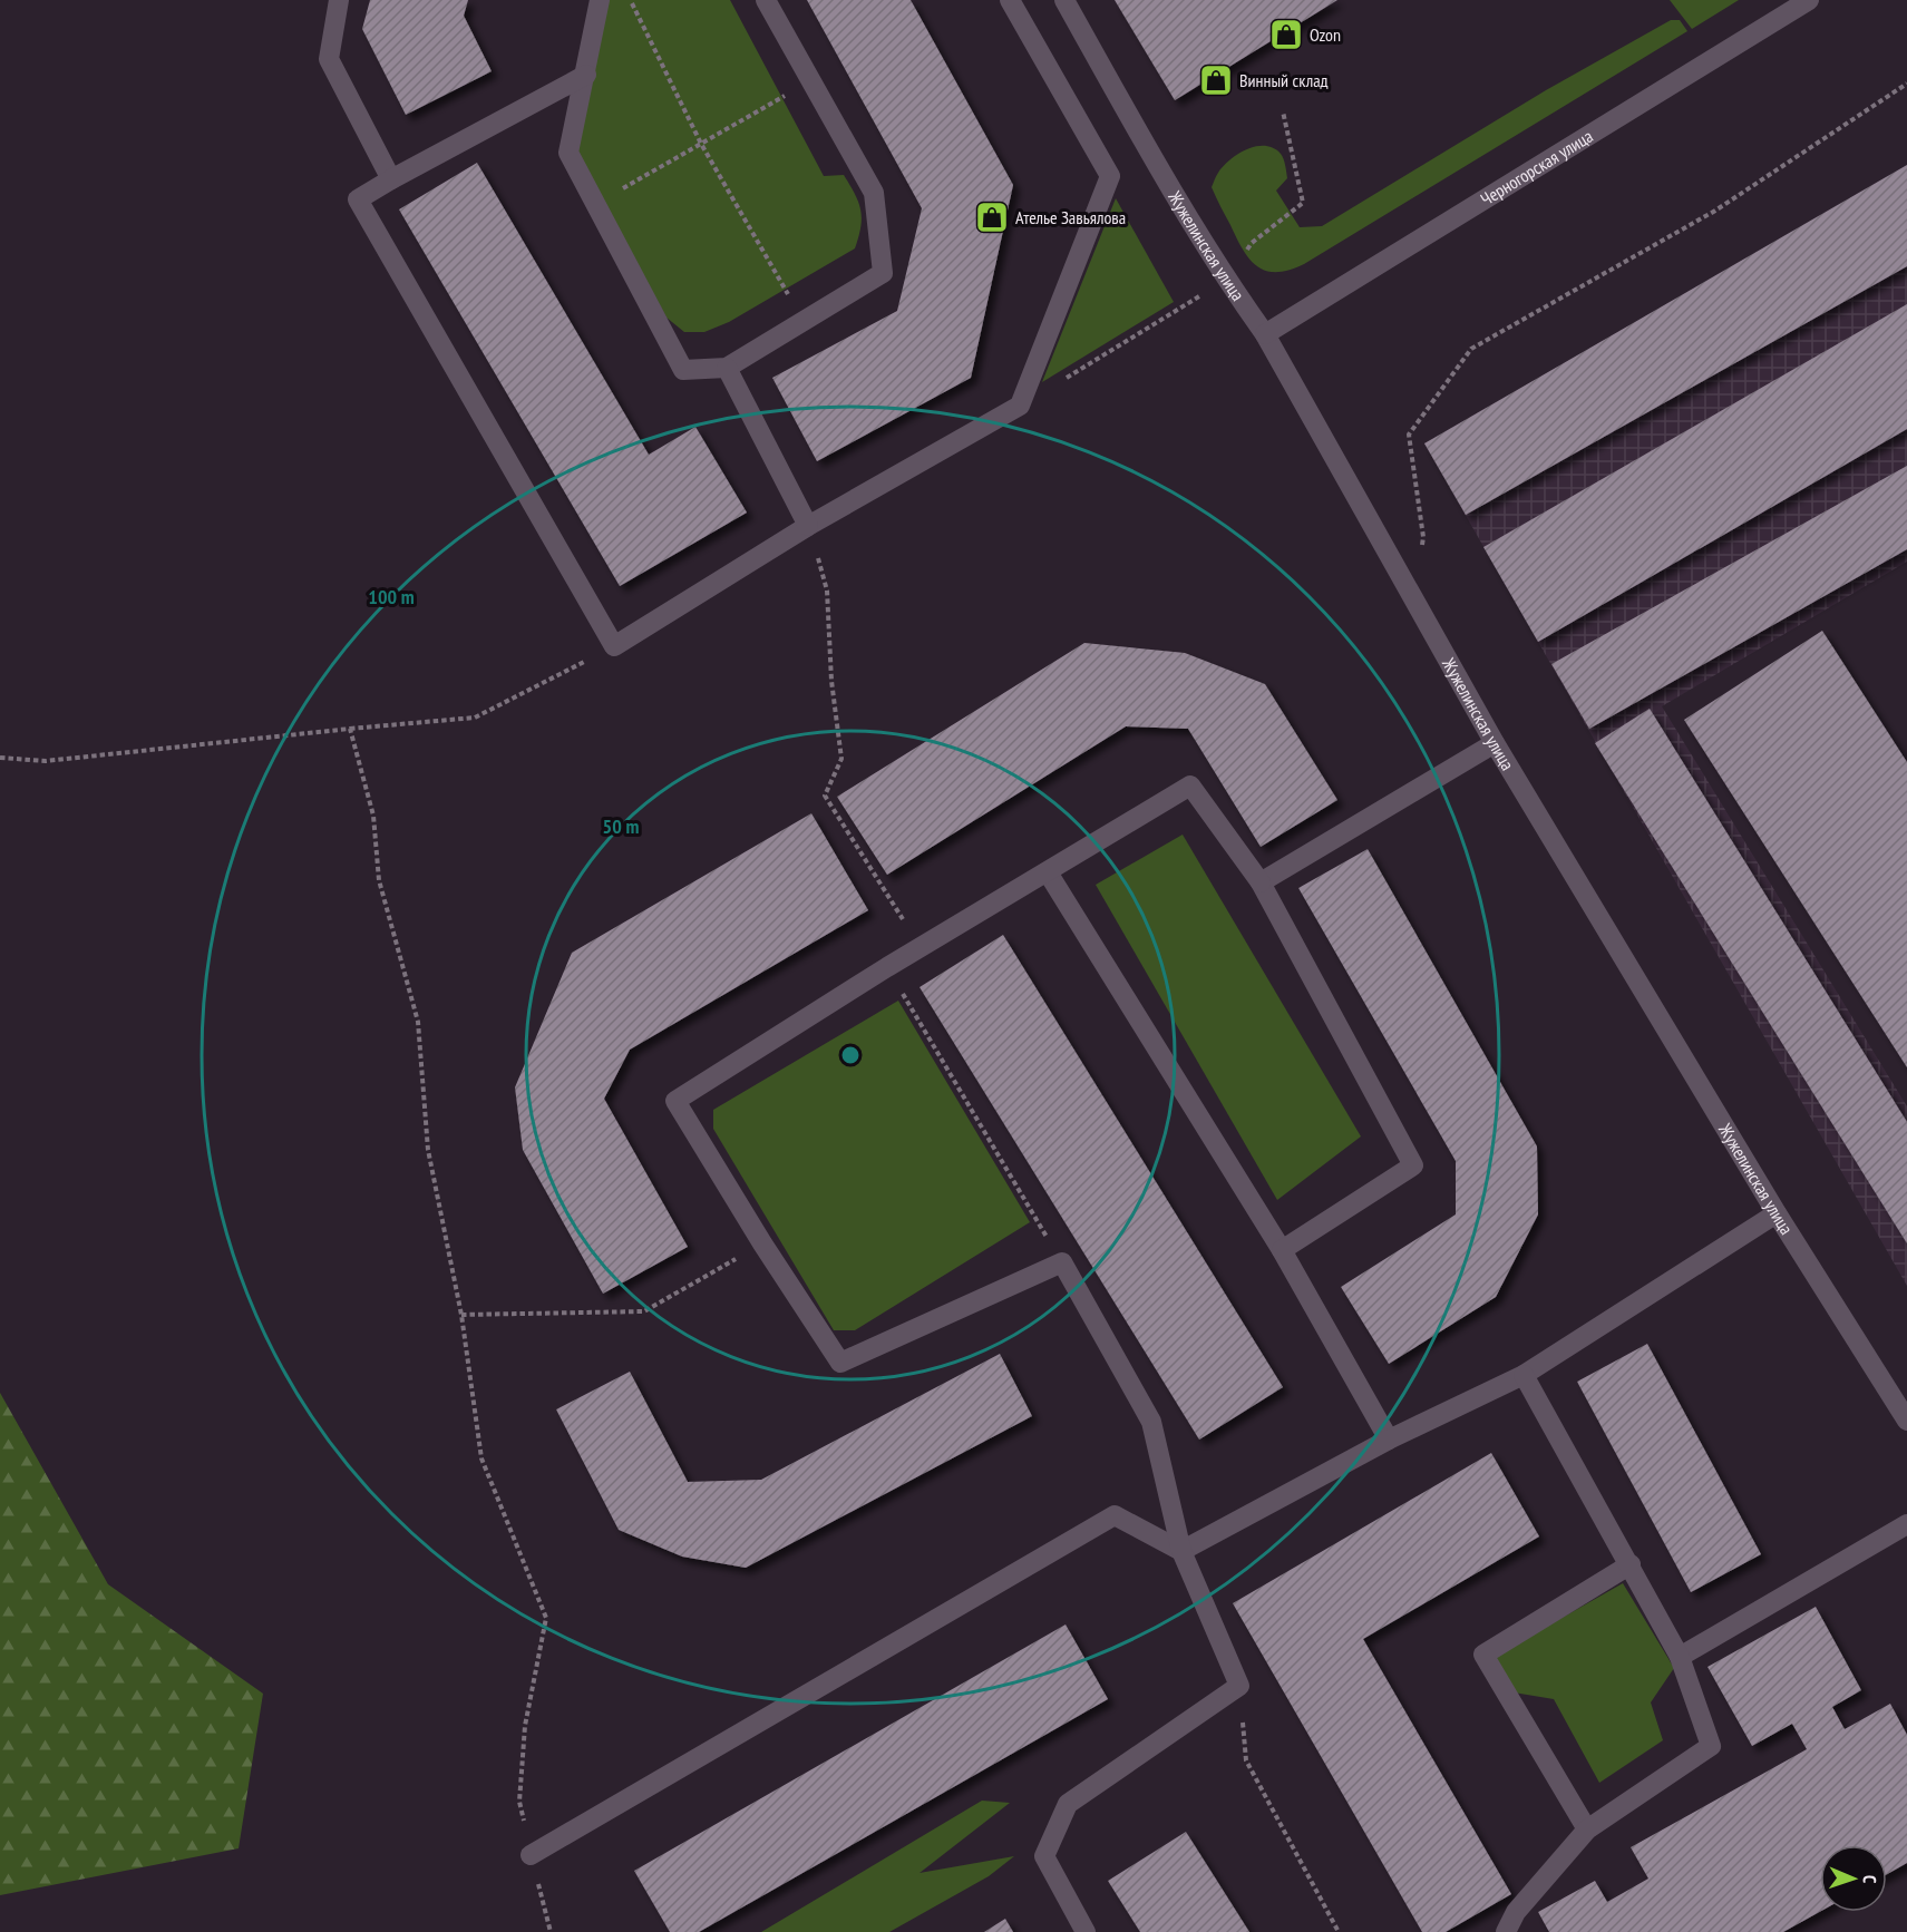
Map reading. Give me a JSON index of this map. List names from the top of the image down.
{
  "streets": {
    "street": ["Черногорская улица", "Жужелинская улица"]
  },
  "crossings": [
    ["Черногорская улица", "Жужелинская улица"]
  ],
  "places": {
    "shop": ["Ozon", "Винный склад", "Ателье Завьялова"]
  },
  "north": "right",
  "rings": ["100 m", "50 m"]
}
